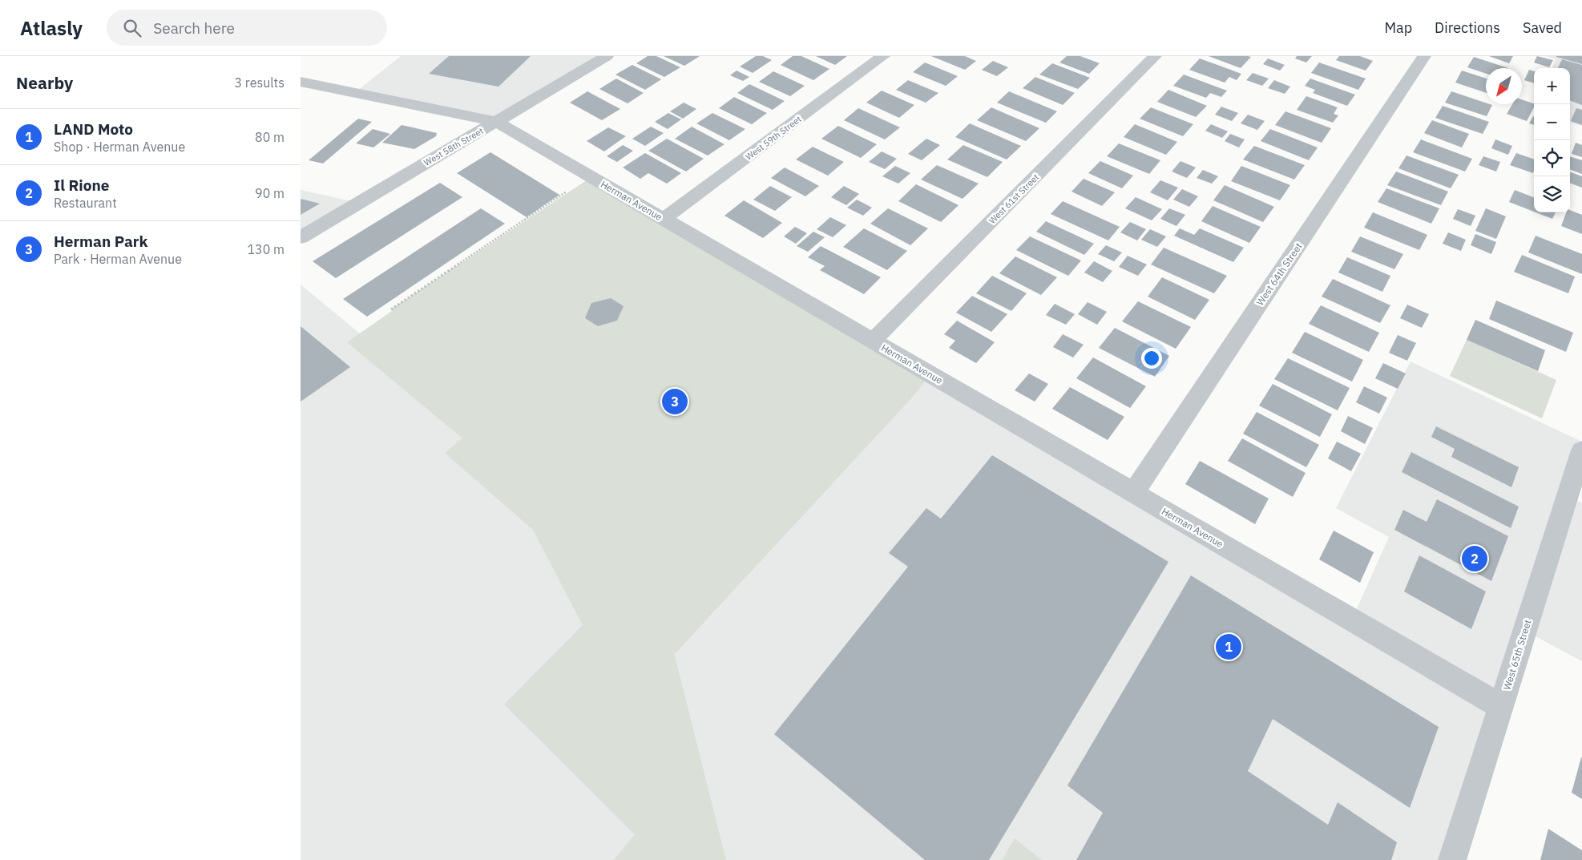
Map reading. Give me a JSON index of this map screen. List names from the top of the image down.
{
  "streets": {
    "street": [
      "West 59th Street",
      "West 58th Street",
      "West 61st Street",
      "Herman Avenue",
      "West 64th Street",
      "West 65th Street"
    ]
  },
  "crossings": [
    ["West 59th Street", "Herman Avenue"],
    ["West 58th Street", "Herman Avenue"],
    ["West 61st Street", "Herman Avenue"],
    ["Herman Avenue", "West 64th Street"],
    ["Herman Avenue", "West 65th Street"]
  ],
  "north": "bottom left",
  "page": {
    "header": "Atlasly",
    "search": "Search here",
    "nav": ["Map", "Directions", "Saved"],
    "heading": ["Nearby", "3 results"],
    "map_buttons": ["+", "−"],
    "list": [
      {
        "mark": "1",
        "name": "LAND Moto",
        "note": "Shop · Herman Avenue",
        "value": "80 m"
      },
      {
        "mark": "2",
        "name": "Il Rione",
        "note": "Restaurant",
        "value": "90 m"
      },
      {
        "mark": "3",
        "name": "Herman Park",
        "note": "Park · Herman Avenue",
        "value": "130 m"
      }
    ],
    "pins": ["3", "2", "1"]
  }
}
